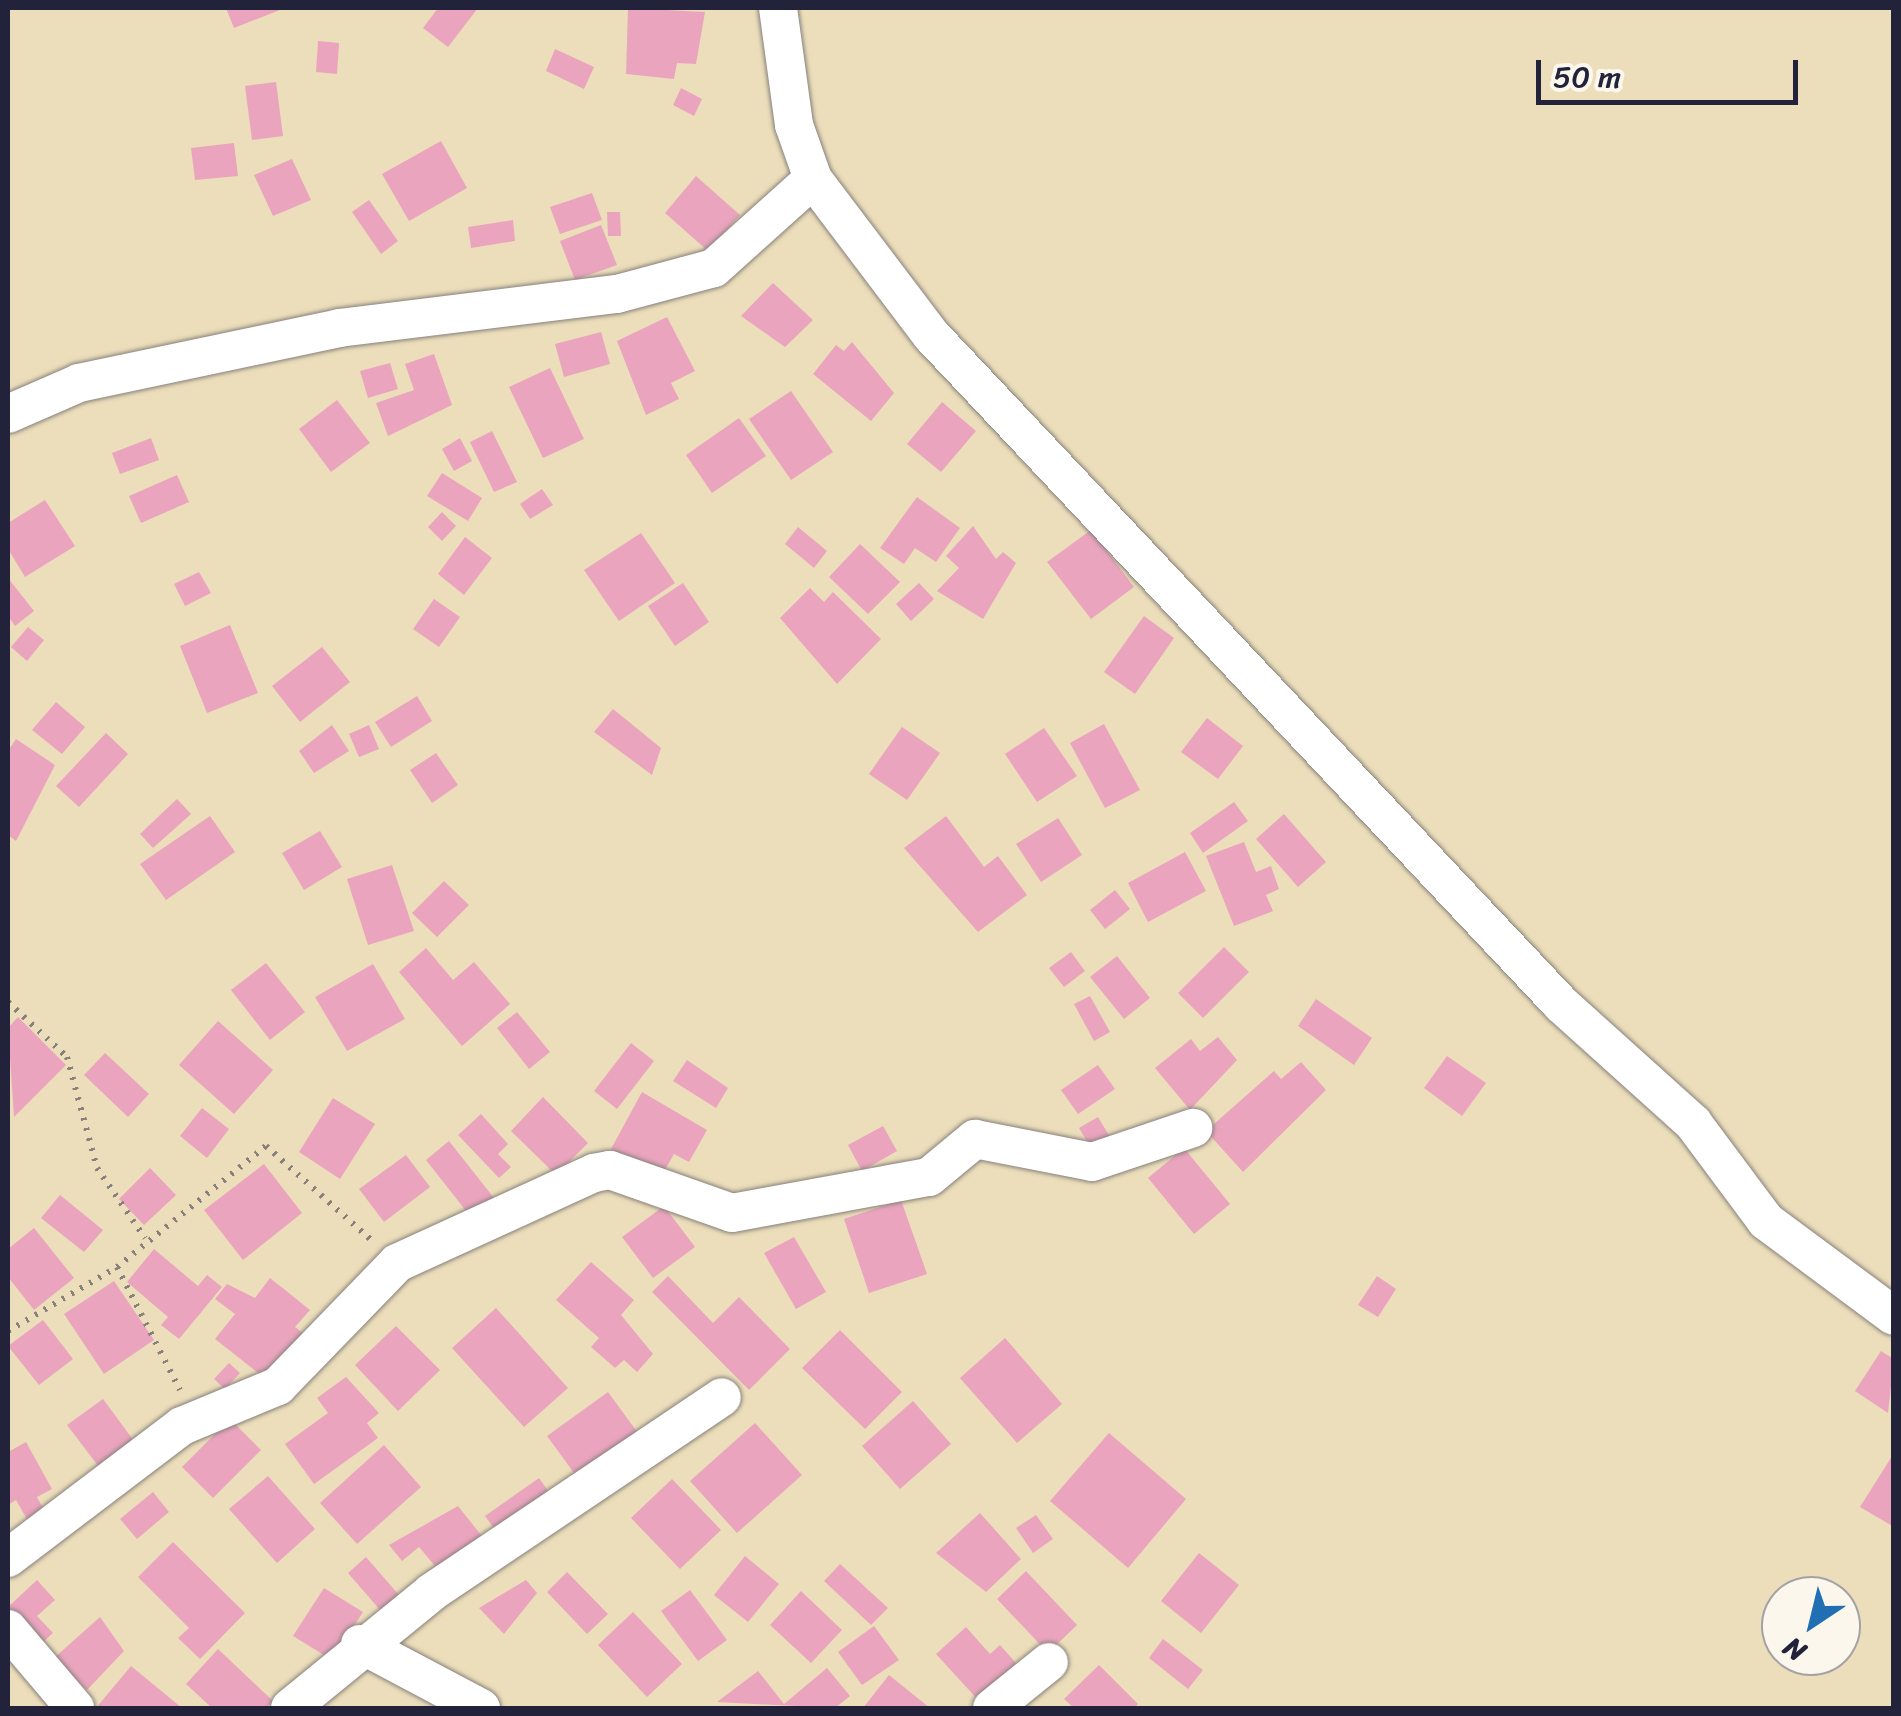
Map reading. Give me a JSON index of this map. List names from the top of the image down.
{
  "scale_bar": "50 m",
  "north": "bottom left"
}
